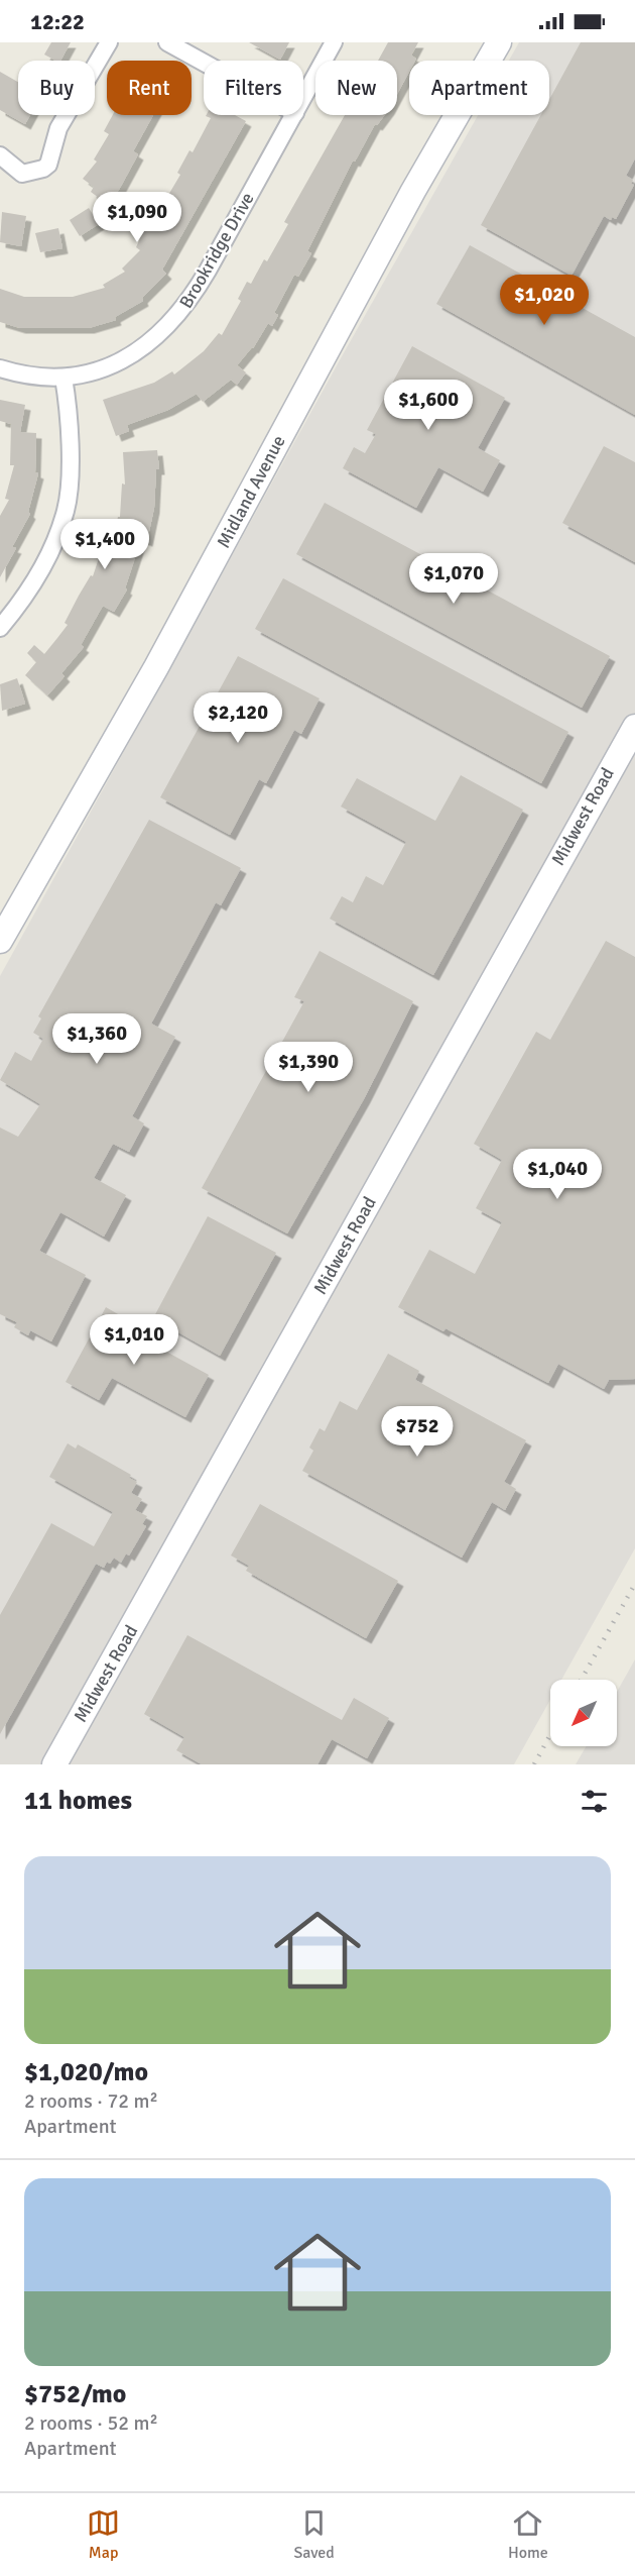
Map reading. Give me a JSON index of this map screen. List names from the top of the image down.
{
  "streets": {
    "street": ["Brookridge Drive", "Midland Avenue", "Midwest Road"]
  },
  "north": "bottom left",
  "page": {
    "status": "12:22",
    "chip": [
      "Buy",
      "Rent",
      "Filters",
      "New",
      "Apartment"
    ],
    "price": [
      "$1,090",
      "$1,020",
      "$1,600",
      "$1,400",
      "$1,070",
      "$2,120",
      "$1,360",
      "$1,390",
      "$1,040",
      "$1,010",
      "$752"
    ],
    "heading": "11 homes",
    "list": [
      {
        "name": "$1,020/mo",
        "note": "2 rooms · 72 m² · Apartment"
      },
      {
        "name": "$752/mo",
        "note": "2 rooms · 52 m² · Apartment"
      }
    ],
    "tabs": ["Map", "Saved", "Home"]
  }
}
